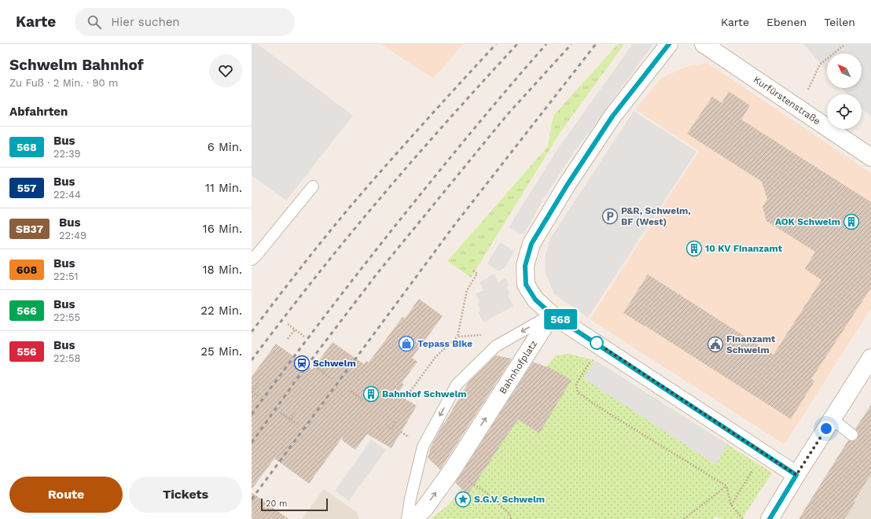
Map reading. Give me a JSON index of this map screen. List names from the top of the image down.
{
  "streets": {
    "street": ["Kurfürstenstraße", "Bahnhofplatz"]
  },
  "one_way": ["Bahnhofplatz"],
  "places": {
    "parking": ["P&R, Schwelm, BF (West)"],
    "building": ["AOK Schwelm", "10 KV Finanzamt", "Bahnhof Schwelm"],
    "shop": ["Tepass Bike"],
    "public building": ["Finanzamt Schwelm"],
    "station": ["Schwelm"],
    "place": ["S.G.V. Schwelm"]
  },
  "lines": ["bus line 568"],
  "scale_bar": "20 m",
  "north": "top left",
  "page": {
    "header": "Karte",
    "search": "Hier suchen",
    "nav": ["Karte", "Ebenen", "Teilen"],
    "heading": [
      ["Schwelm Bahnhof", "Zu Fuß · 2 Min. · 90 m"],
      "Abfahrten"
    ],
    "on_map": "568",
    "list": [
      {
        "mark": "568",
        "name": "Bus",
        "note": "22:39",
        "value": "6 Min."
      },
      {
        "mark": "557",
        "name": "Bus",
        "note": "22:44",
        "value": "11 Min."
      },
      {
        "mark": "SB37",
        "name": "Bus",
        "note": "22:49",
        "value": "16 Min."
      },
      {
        "mark": "608",
        "name": "Bus",
        "note": "22:51",
        "value": "18 Min."
      },
      {
        "mark": "566",
        "name": "Bus",
        "note": "22:55",
        "value": "22 Min."
      },
      {
        "mark": "556",
        "name": "Bus",
        "note": "22:58",
        "value": "25 Min."
      }
    ],
    "buttons": ["Route", "Tickets"],
    "scale": "20 m"
  }
}
